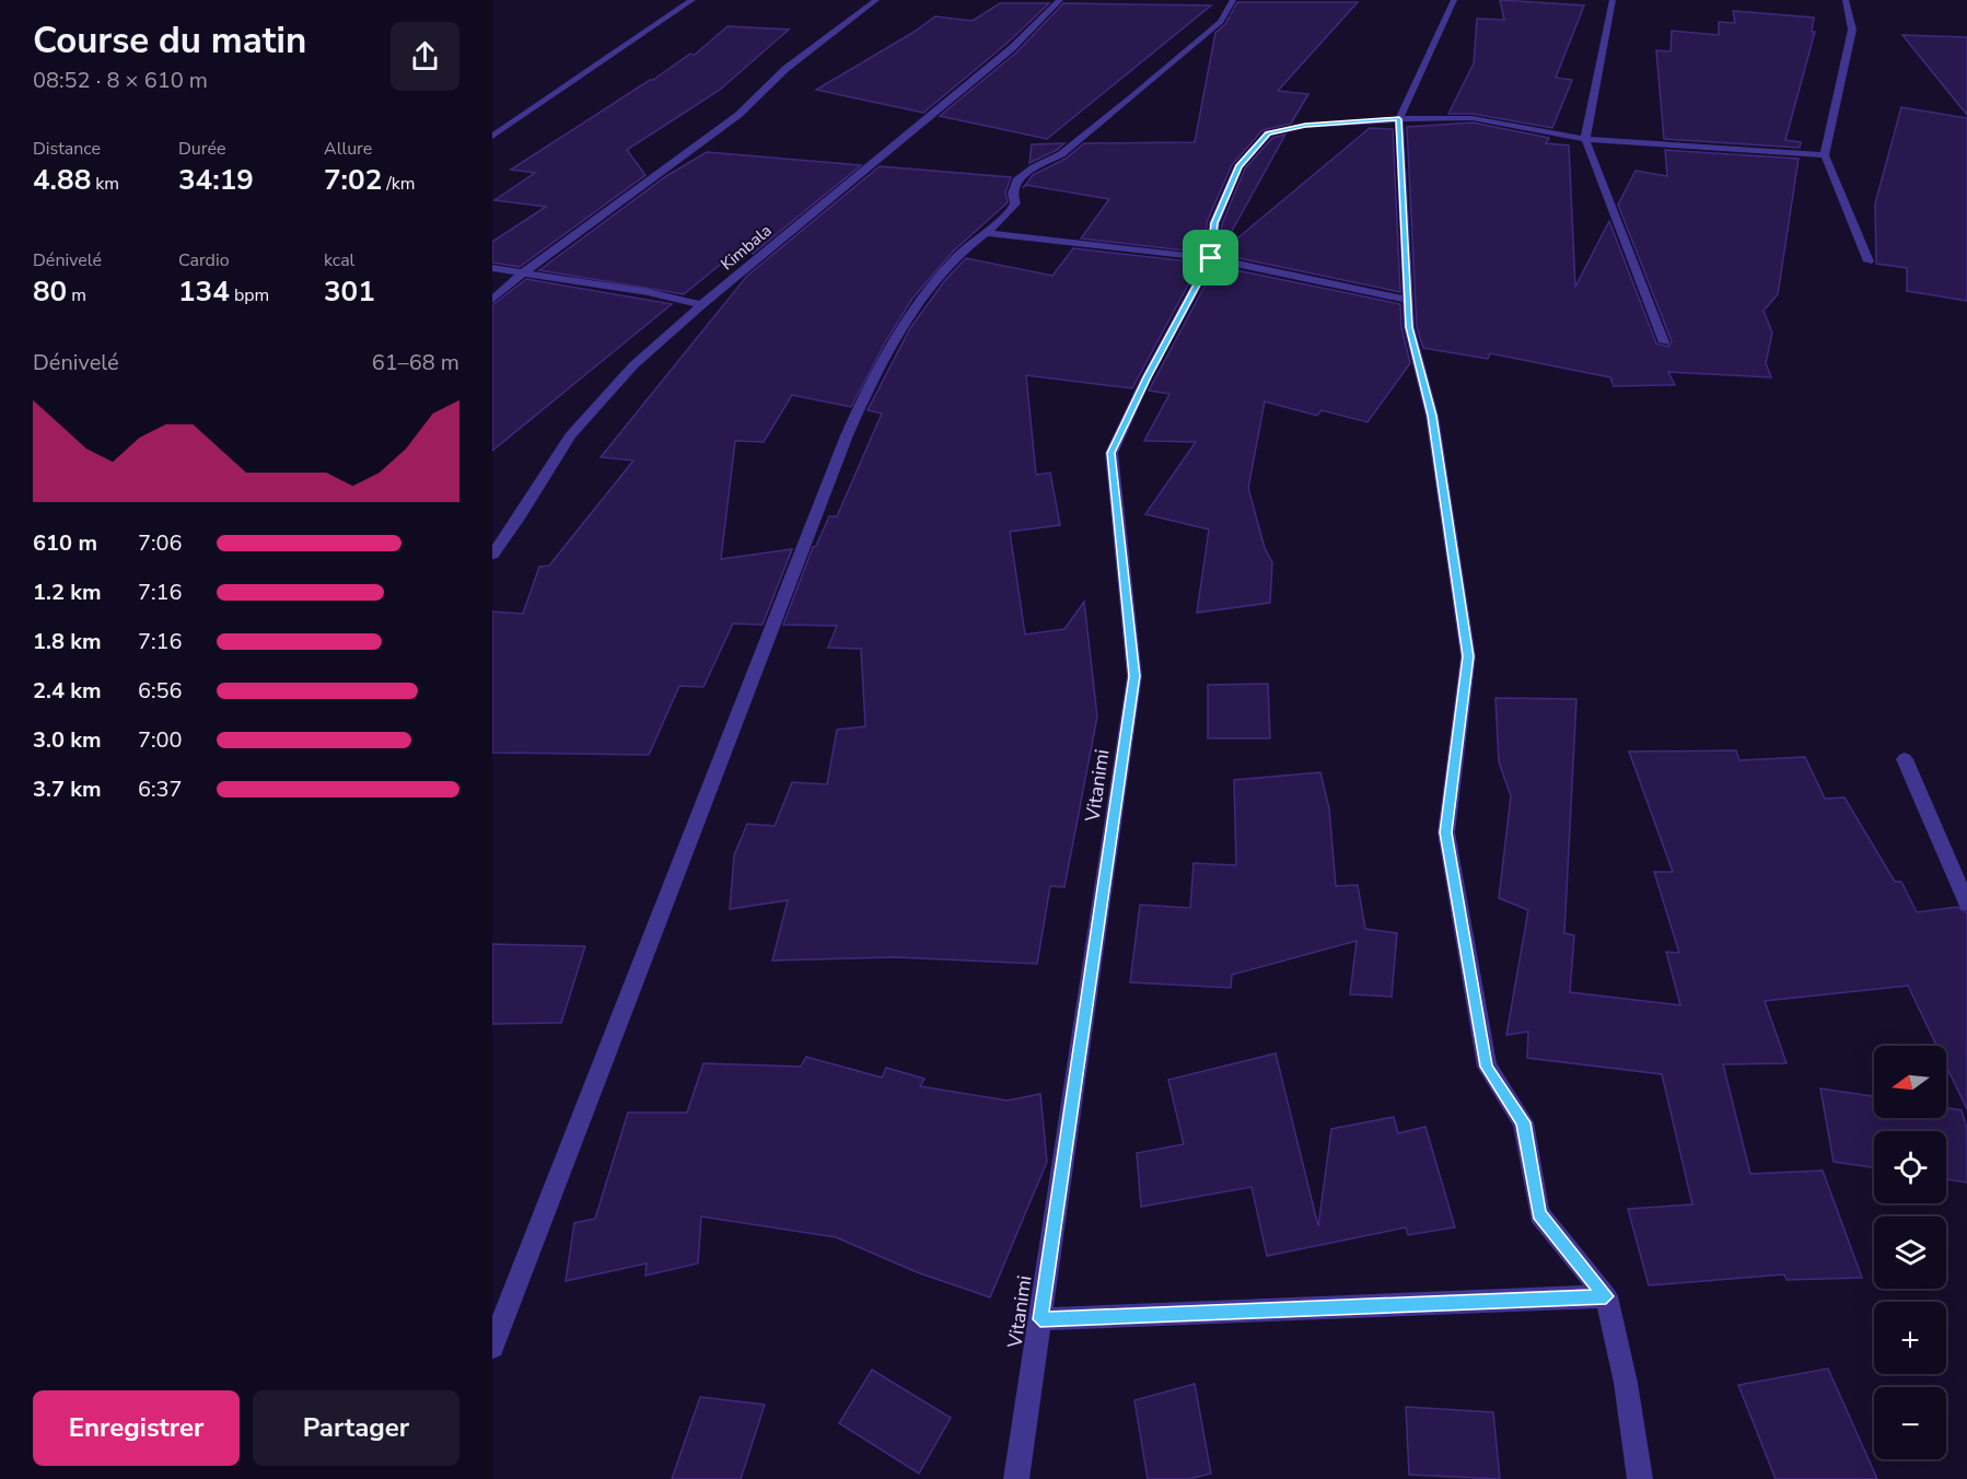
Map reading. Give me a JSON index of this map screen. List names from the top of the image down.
{
  "streets": {
    "street": ["Kimbala", "Vitanimi"]
  },
  "north": "left",
  "page": {
    "heading": ["Course du matin", "08:52 · 8 × 610 m"],
    "stats": [
      ["Distance", "4.88 km"],
      ["Durée", "34:19"],
      ["Allure", "7:02 /km"],
      ["Dénivelé", "80 m"],
      ["Cardio", "134 bpm"],
      ["kcal", "301"]
    ],
    "chart": ["Dénivelé", "61–68 m"],
    "list": [
      {
        "name": "610 m",
        "note": "7:06"
      },
      {
        "name": "1.2 km",
        "note": "7:16"
      },
      {
        "name": "1.8 km",
        "note": "7:16"
      },
      {
        "name": "2.4 km",
        "note": "6:56"
      },
      {
        "name": "3.0 km",
        "note": "7:00"
      },
      {
        "name": "3.7 km",
        "note": "6:37"
      }
    ],
    "map_buttons": ["+", "−"],
    "buttons": ["Enregistrer", "Partager"]
  }
}
